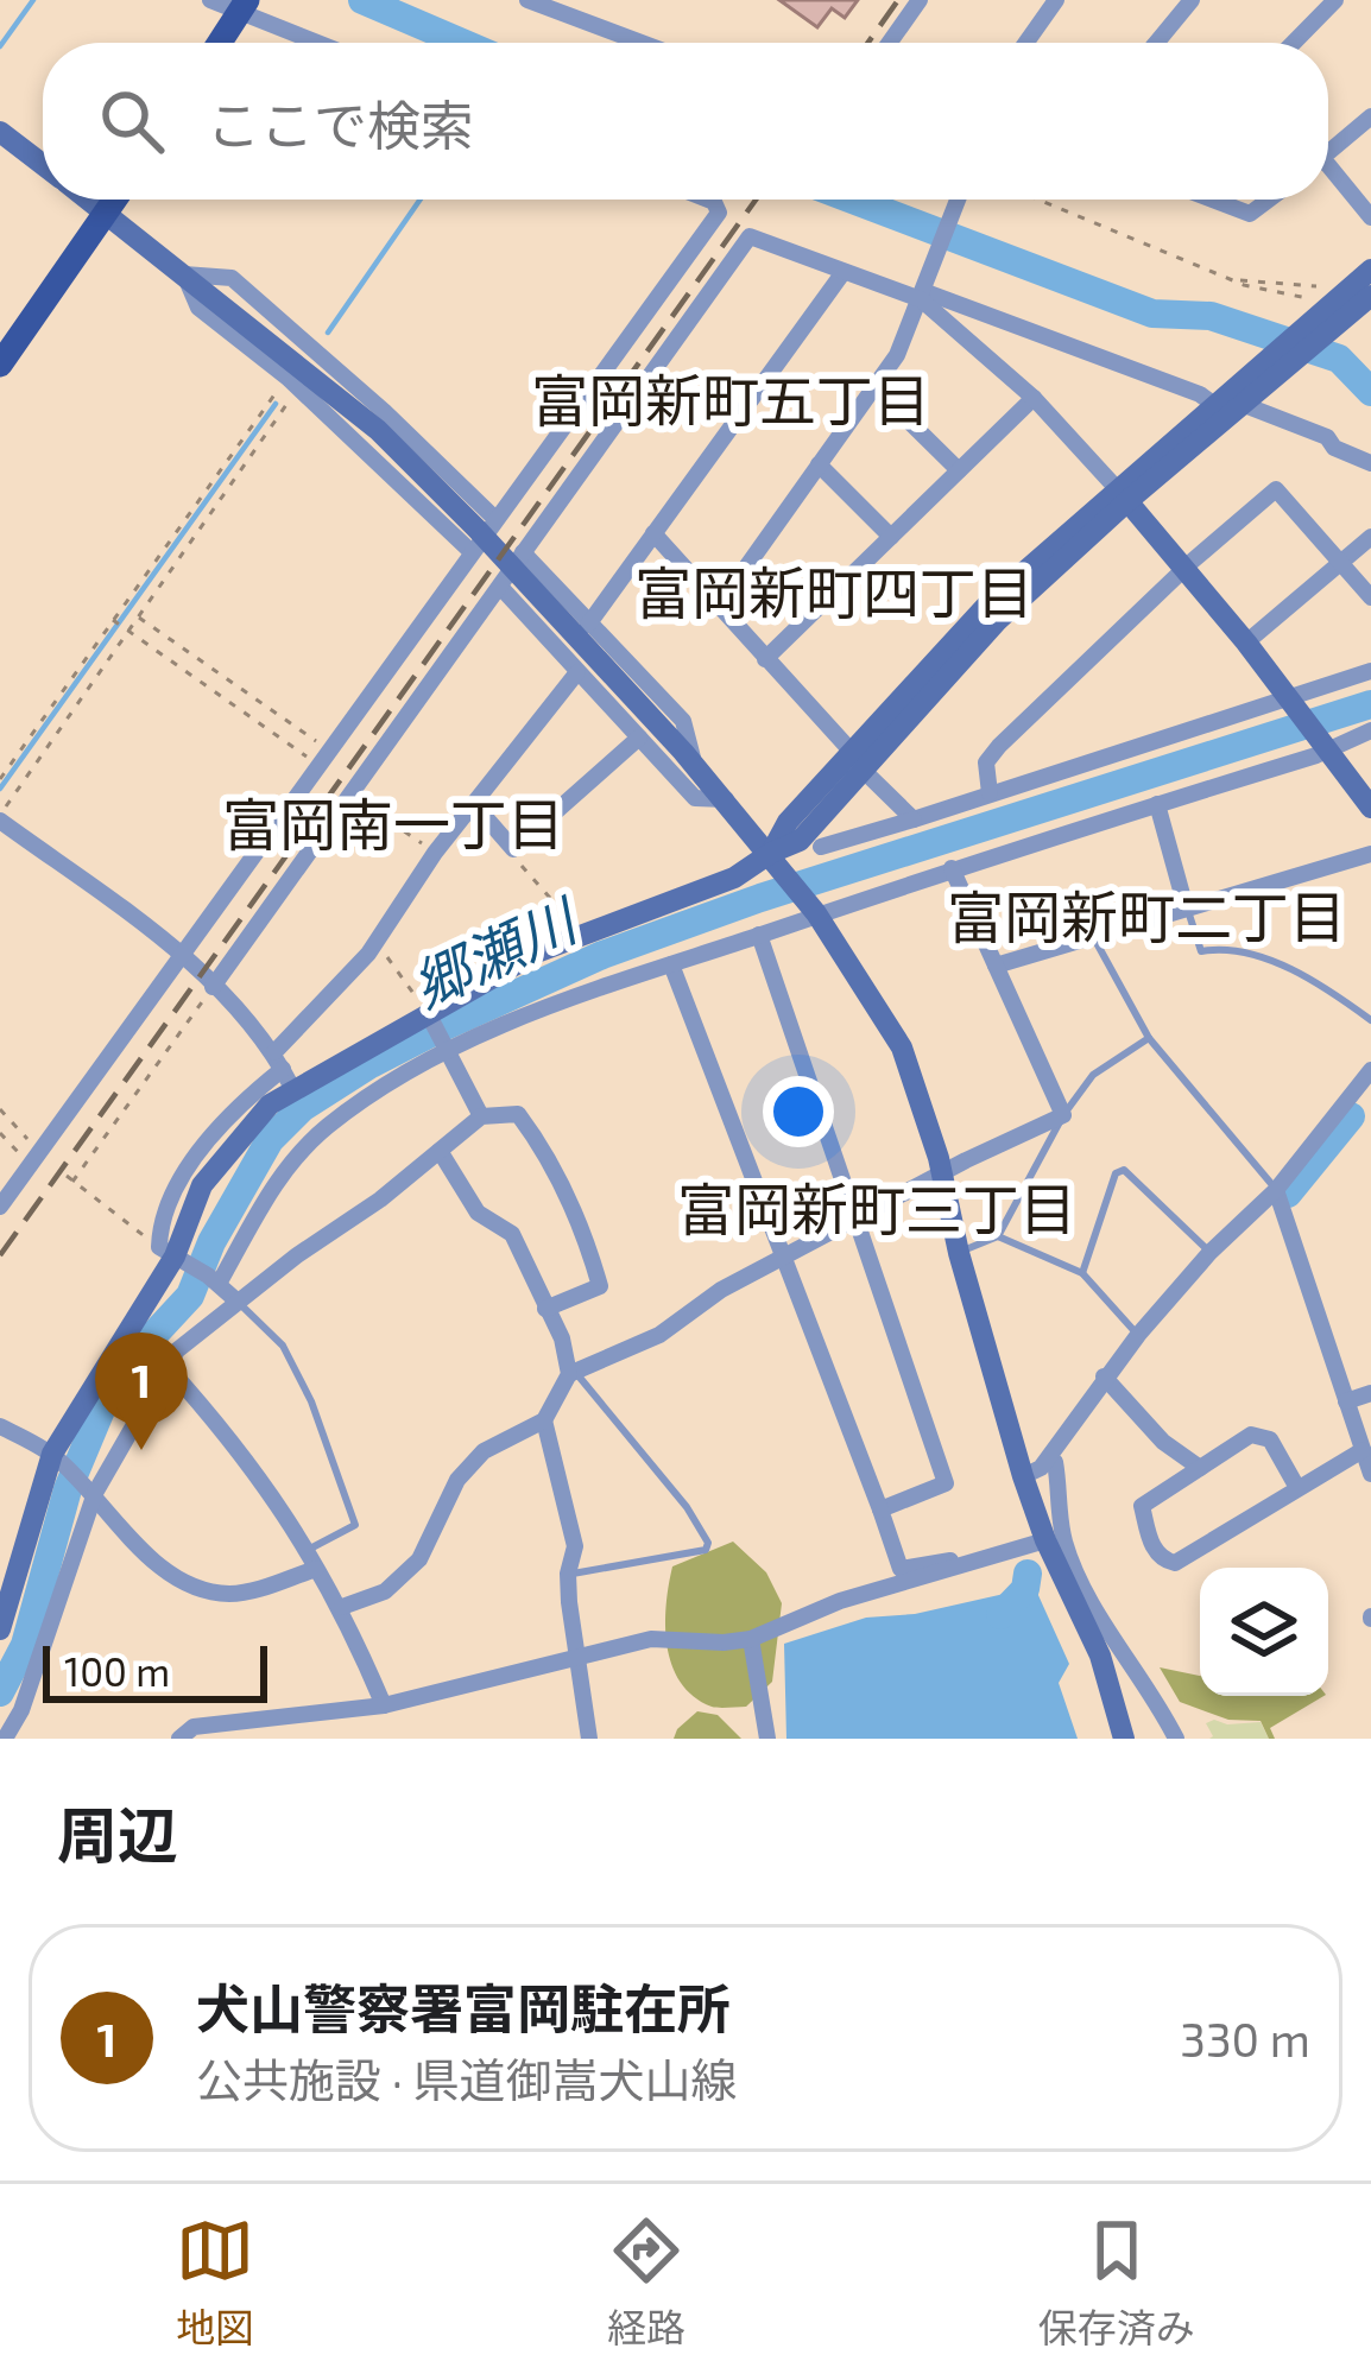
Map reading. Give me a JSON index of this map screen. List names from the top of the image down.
{
  "districts": [
    "富岡新町五丁目",
    "富岡新町四丁目",
    "富岡南一丁目",
    "富岡新町二丁目",
    "富岡新町三丁目"
  ],
  "water": ["郷瀬川"],
  "scale_bar": "100 m",
  "page": {
    "search": "ここで検索",
    "pins": "1",
    "scale": "100 m",
    "heading": "周辺",
    "list": [
      {
        "mark": "1",
        "name": "犬山警察署富岡駐在所",
        "note": "公共施設 · 県道御嵩犬山線",
        "value": "330 m"
      }
    ],
    "nav": ["地図", "経路", "保存済み"]
  }
}
